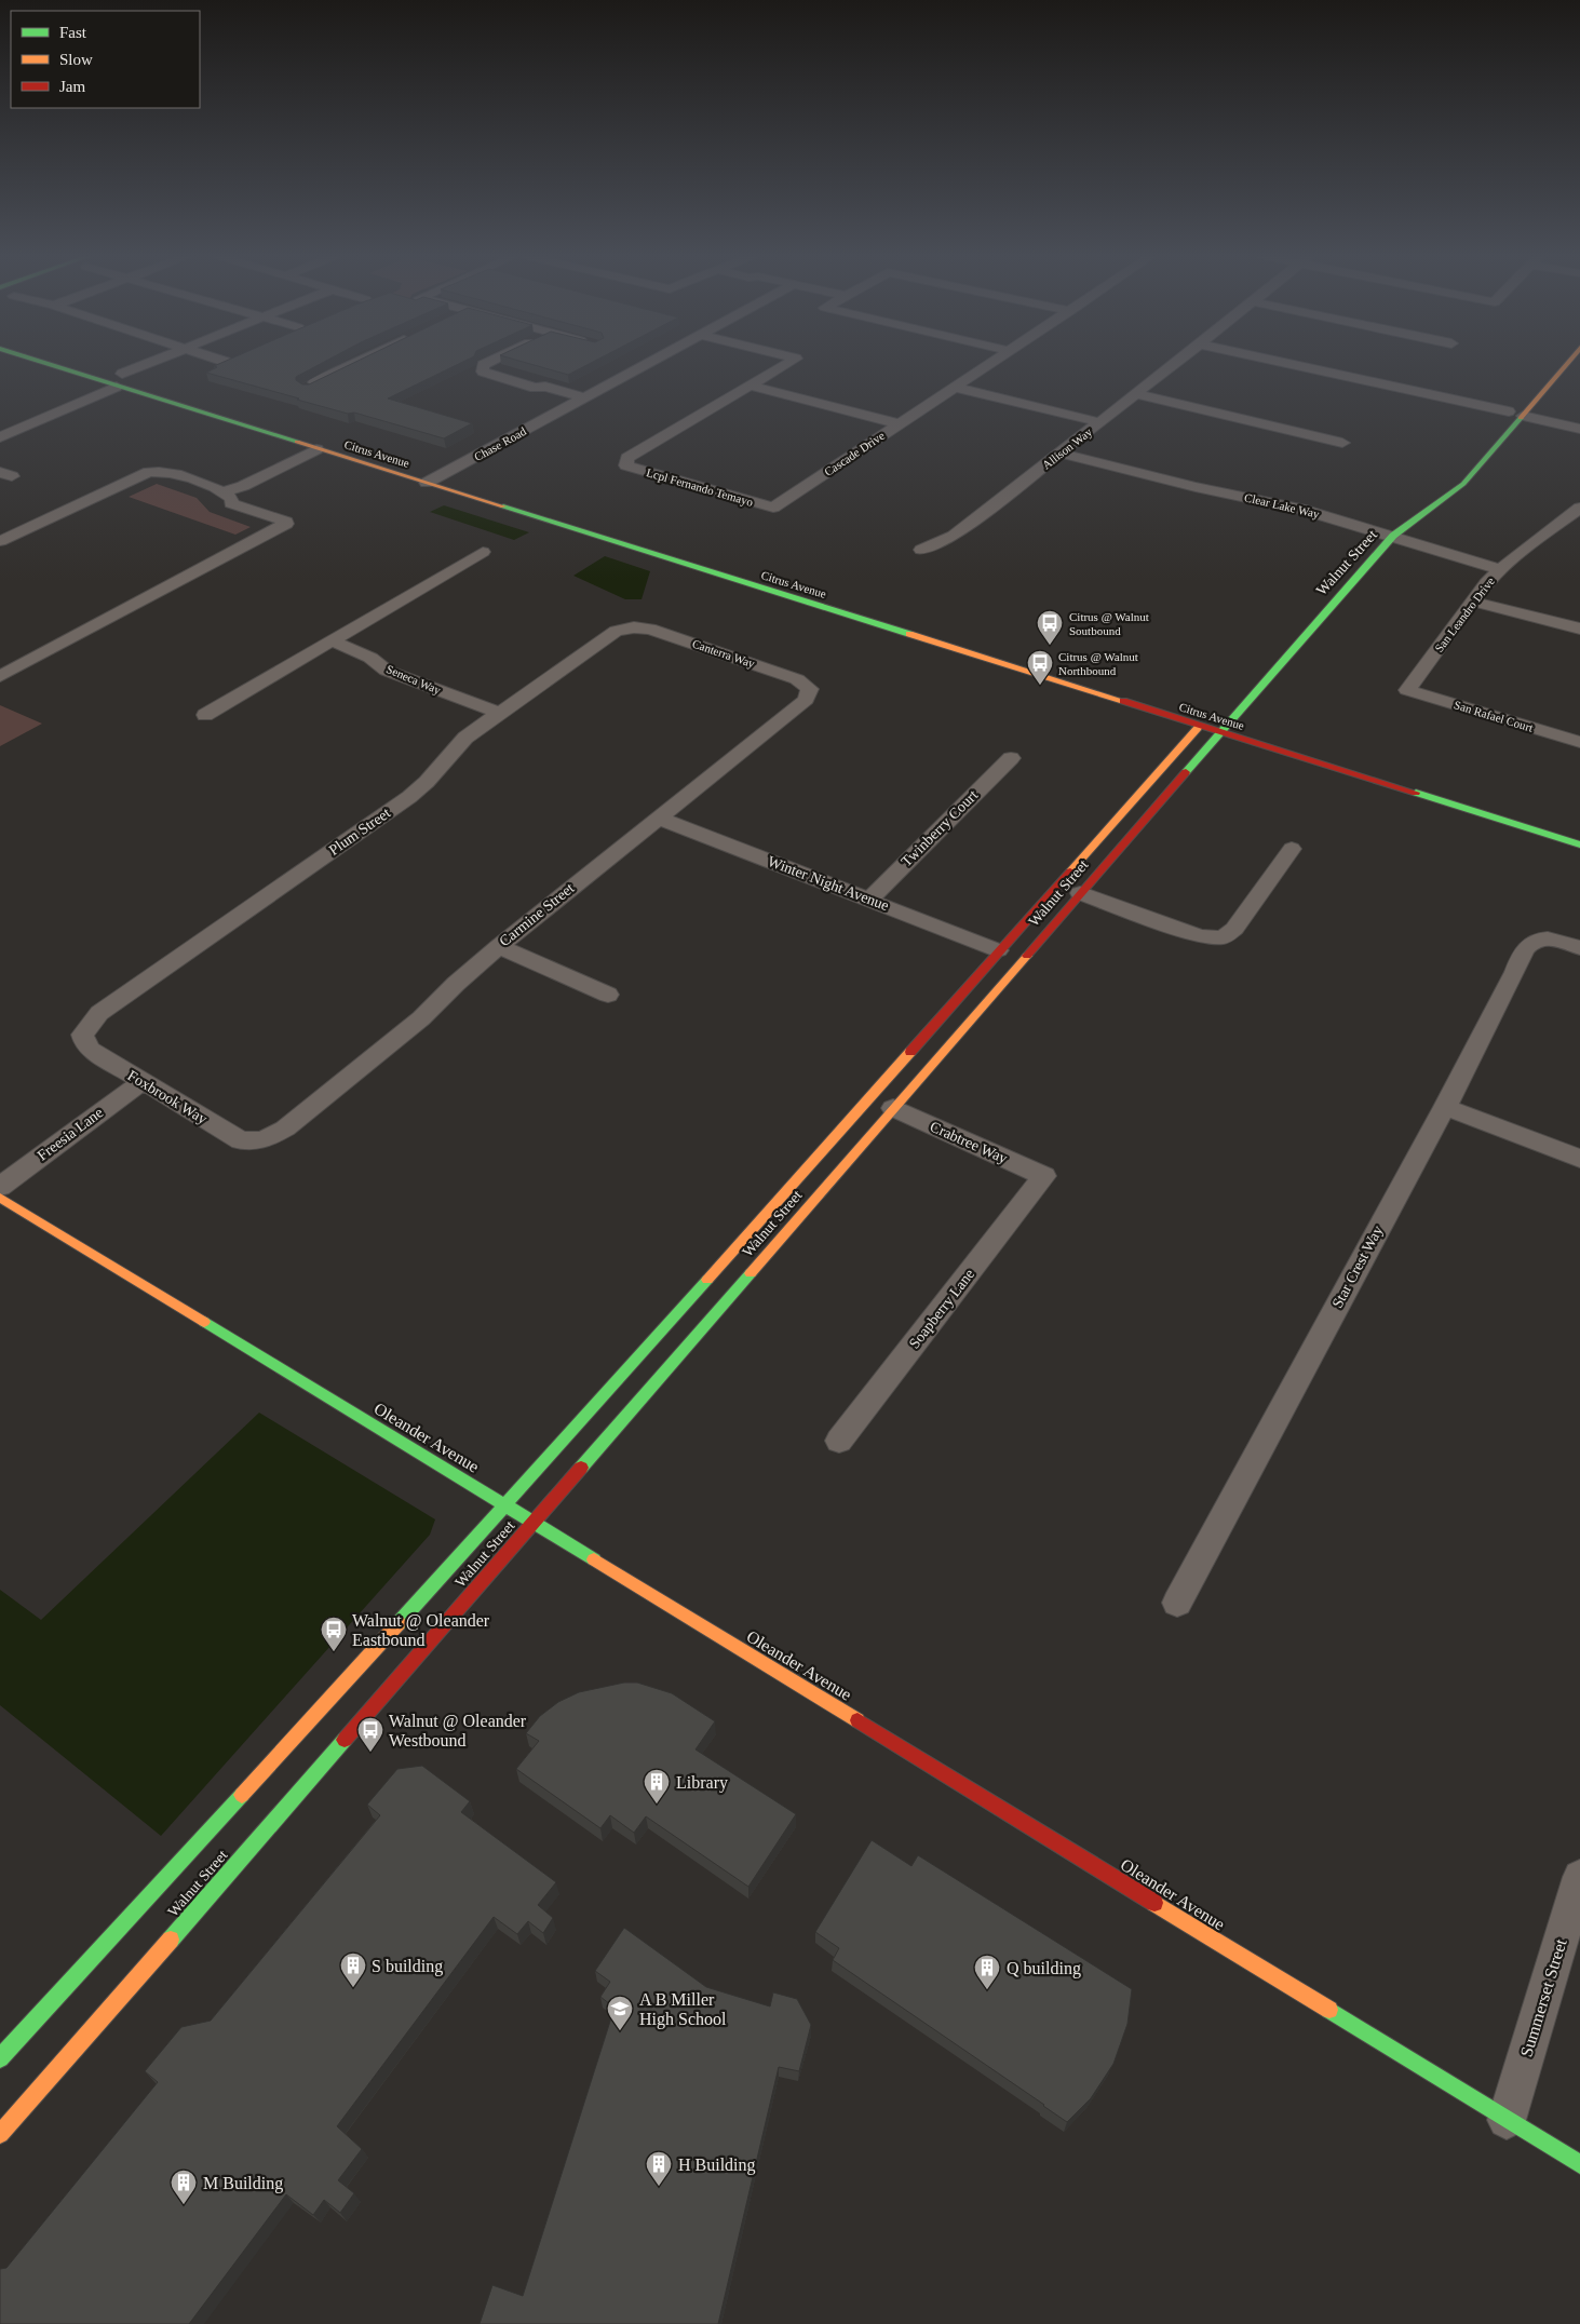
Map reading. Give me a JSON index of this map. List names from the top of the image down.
{
  "streets": {
    "street": [
      "Chase Road",
      "Allison Way",
      "Citrus Avenue",
      "Cascade Drive",
      "Lcpl Fernando Temayo",
      "Clear Lake Way",
      "Walnut Street",
      "San Leandro Drive",
      "Canterra Way",
      "Seneca Way",
      "San Rafael Court",
      "Twinberry Court",
      "Plum Street",
      "Winter Night Avenue",
      "Carmine Street",
      "Foxbrook Way",
      "Freesia Lane",
      "Crabtree Way",
      "Star Crest Way",
      "Soapberry Lane",
      "Oleander Avenue",
      "Summerset Street"
    ]
  },
  "crossings": [
    ["Chase Road", "Citrus Avenue"],
    ["Allison Way", "Clear Lake Way"],
    ["Citrus Avenue", "Walnut Street"],
    ["Cascade Drive", "Lcpl Fernando Temayo"],
    ["Clear Lake Way", "Walnut Street"],
    ["Clear Lake Way", "San Leandro Drive"],
    ["Walnut Street", "Winter Night Avenue"],
    ["Walnut Street", "Crabtree Way"],
    ["Walnut Street", "Oleander Avenue"],
    ["San Leandro Drive", "San Rafael Court"],
    ["Canterra Way", "Plum Street"],
    ["Canterra Way", "Carmine Street"],
    ["Seneca Way", "Plum Street"],
    ["Twinberry Court", "Winter Night Avenue"],
    ["Plum Street", "Foxbrook Way"],
    ["Winter Night Avenue", "Carmine Street"],
    ["Carmine Street", "Foxbrook Way"],
    ["Foxbrook Way", "Freesia Lane"],
    ["Crabtree Way", "Soapberry Lane"],
    ["Oleander Avenue", "Summerset Street"]
  ],
  "places": {
    "bus stop": [
      "Citrus @ Walnut Soutbound",
      "Citrus @ Walnut Northbound",
      "Walnut @ Oleander Eastbound",
      "Walnut @ Oleander Westbound"
    ],
    "building": [
      "Library",
      "S building",
      "Q building",
      "H Building",
      "M Building"
    ],
    "school or university": ["A B Miller High School"]
  },
  "legend": ["Fast", "Slow", "Jam"]
}
